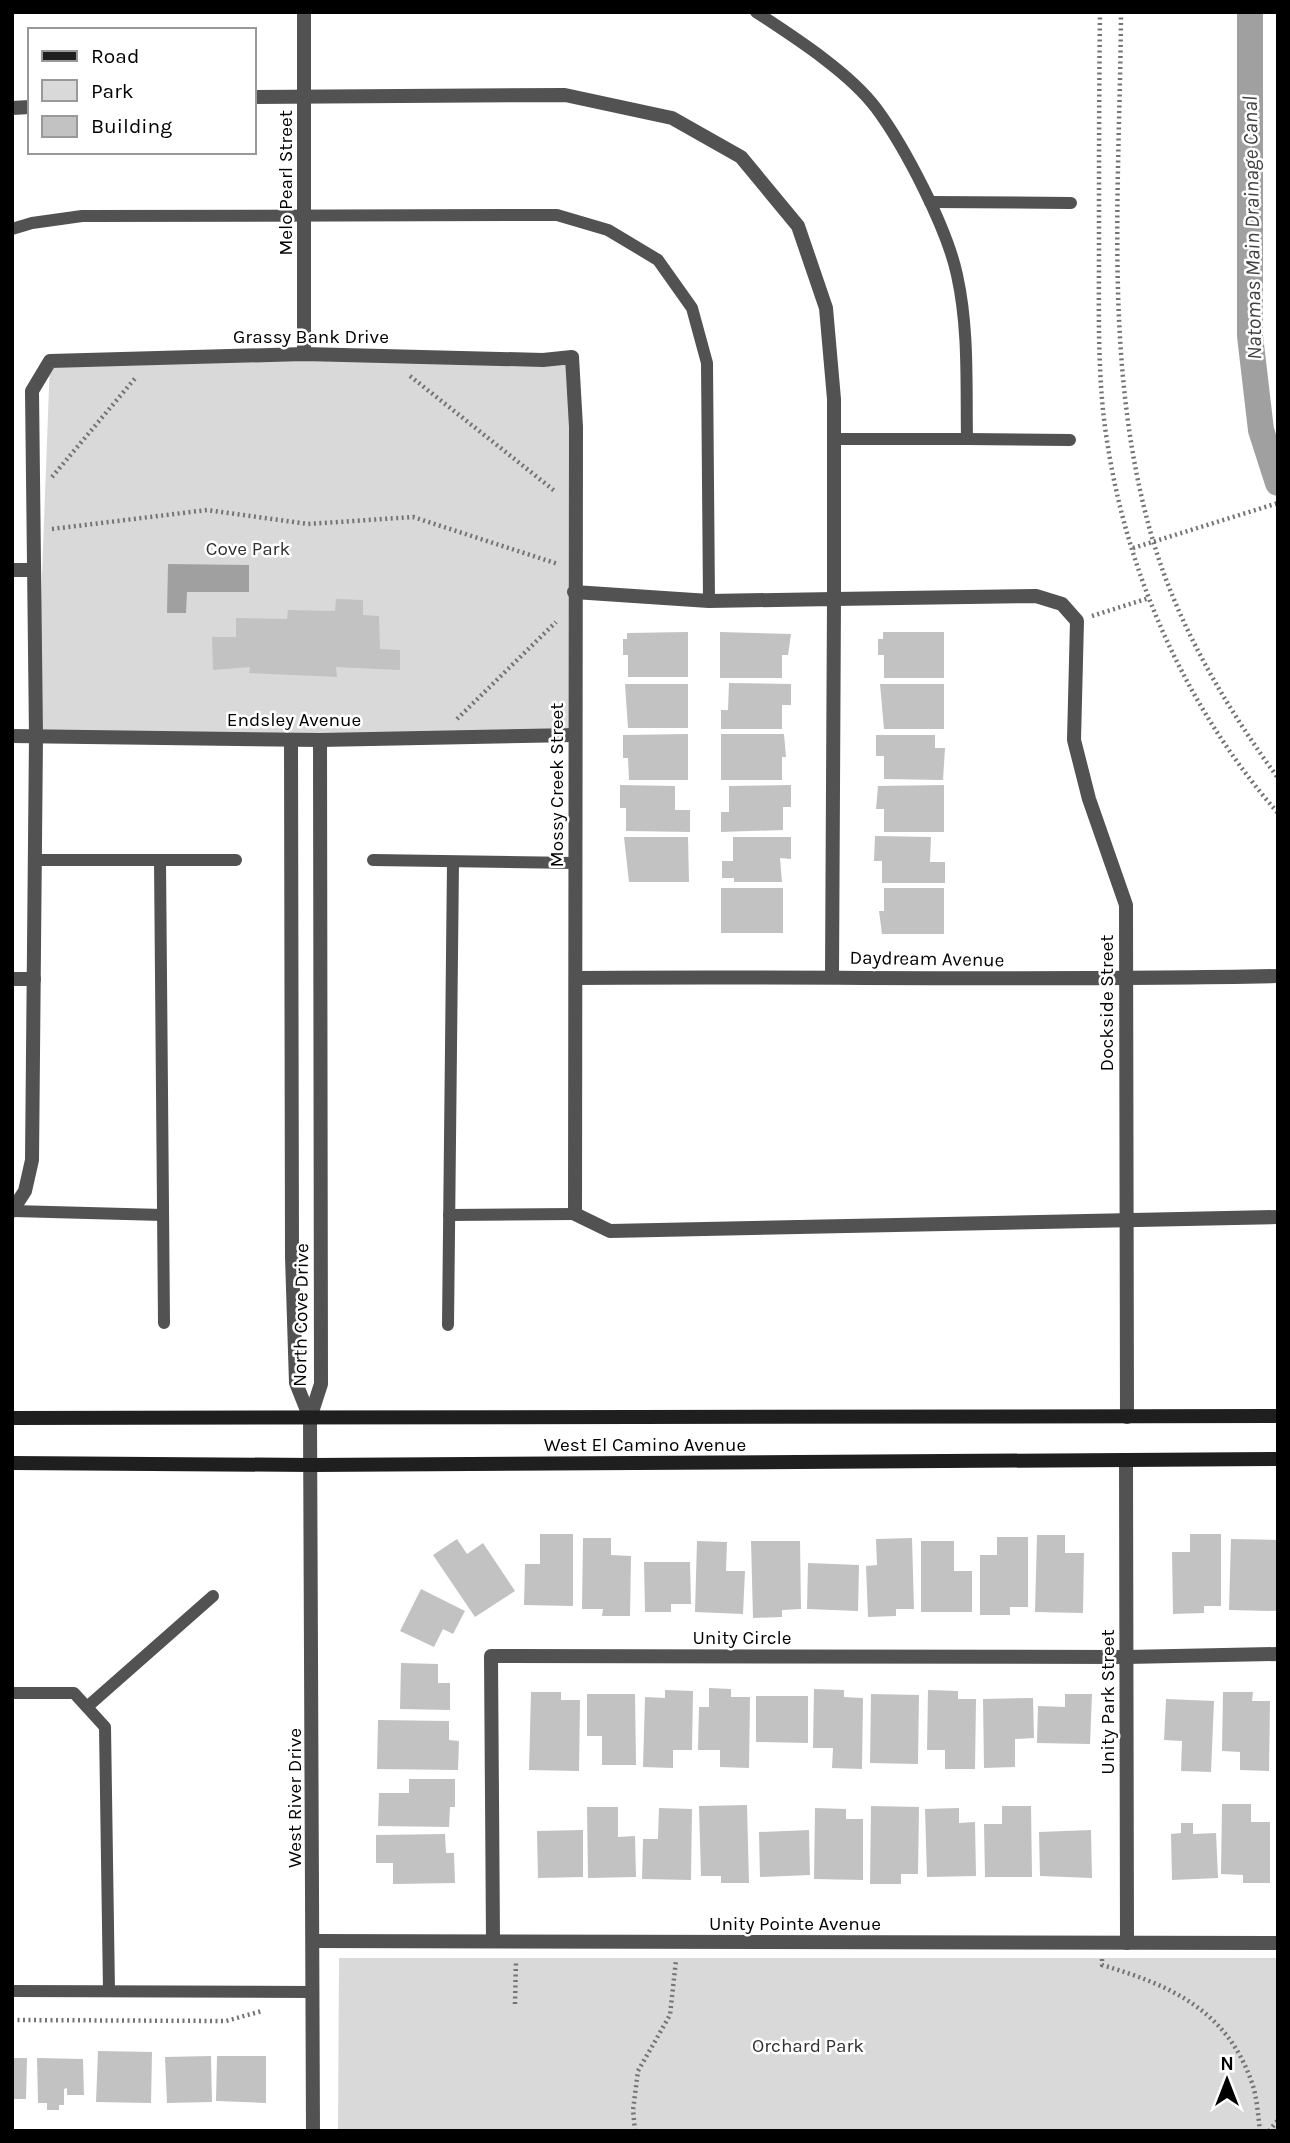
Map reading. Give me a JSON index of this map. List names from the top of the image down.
{
  "streets": {
    "main road": ["West El Camino Avenue"],
    "street": [
      "Melo Pearl Street",
      "Grassy Bank Drive",
      "Endsley Avenue",
      "Mossy Creek Street",
      "Daydream Avenue",
      "Dockside Street",
      "North Cove Drive",
      "Unity Circle",
      "Unity Park Street",
      "West River Drive",
      "Unity Pointe Avenue"
    ]
  },
  "crossings": [
    ["Melo Pearl Street", "Grassy Bank Drive"],
    ["Grassy Bank Drive", "Mossy Creek Street"],
    ["Endsley Avenue", "Mossy Creek Street"],
    ["Endsley Avenue", "North Cove Drive"],
    ["Mossy Creek Street", "Daydream Avenue"],
    ["Daydream Avenue", "Dockside Street"],
    ["Dockside Street", "West El Camino Avenue"],
    ["North Cove Drive", "West El Camino Avenue"],
    ["North Cove Drive", "West River Drive"],
    ["West El Camino Avenue", "Unity Park Street"],
    ["West El Camino Avenue", "West River Drive"],
    ["Unity Circle", "Unity Park Street"],
    ["Unity Circle", "Unity Pointe Avenue"],
    ["Unity Park Street", "Unity Pointe Avenue"],
    ["West River Drive", "Unity Pointe Avenue"]
  ],
  "water": ["Natomas Main Drainage Canal"],
  "parks": ["Cove Park", "Orchard Park"],
  "legend": ["Road", "Park", "Building"],
  "north": "top"
}
